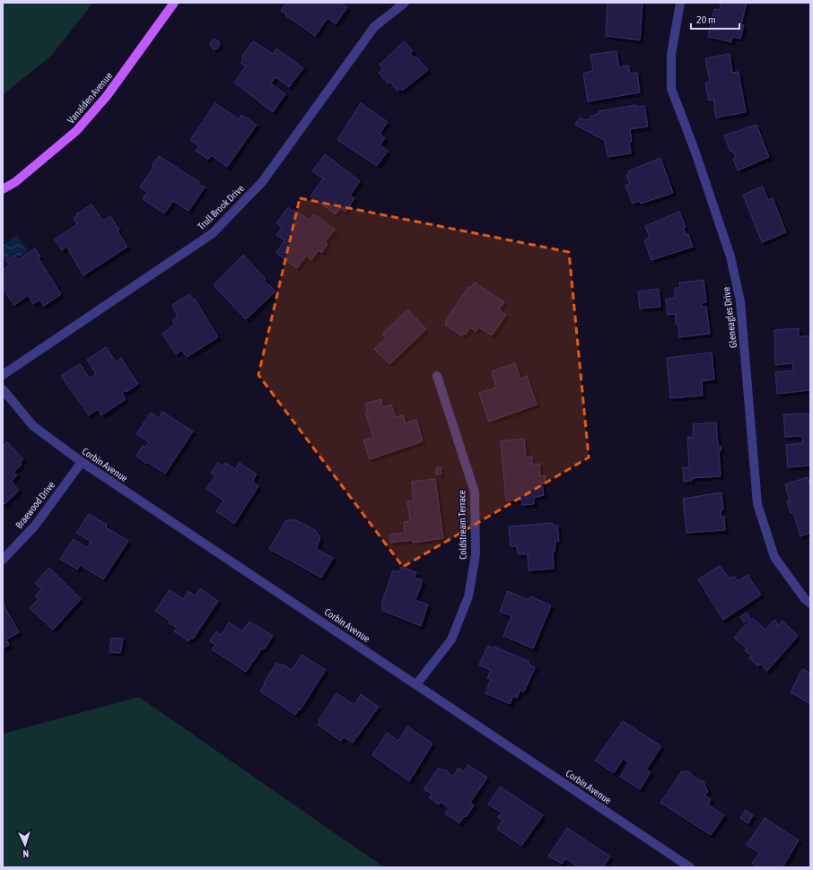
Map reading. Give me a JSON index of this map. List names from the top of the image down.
{
  "streets": {
    "main road": ["Vanalden Avenue"],
    "street": [
      "Trull Brook Drive",
      "Gleneagles Drive",
      "Corbin Avenue",
      "Braewood Drive",
      "Coldstream Terrace"
    ]
  },
  "crossings": [
    ["Corbin Avenue", "Braewood Drive"],
    ["Corbin Avenue", "Coldstream Terrace"]
  ],
  "scale_bar": "20 m",
  "north": "bottom"
}
